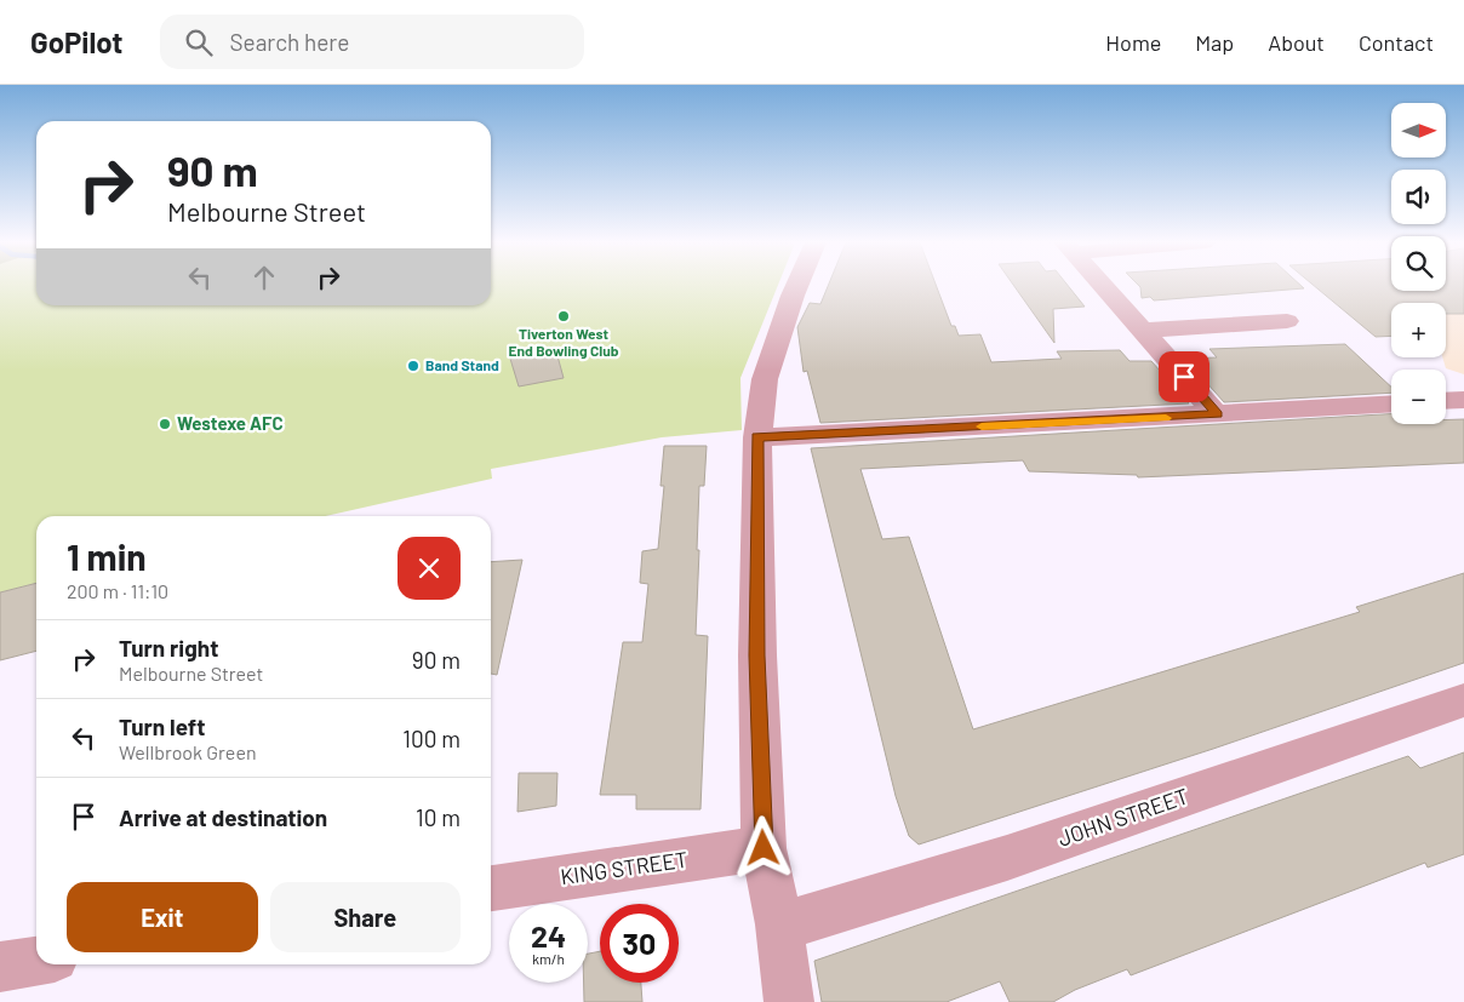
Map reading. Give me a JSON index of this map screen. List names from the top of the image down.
{
  "streets": {
    "street": ["JOHN STREET", "KING STREET"]
  },
  "places": ["Tiverton West End Bowling Club", "Band Stand", "Westexe AFC"],
  "north": "right",
  "page": {
    "header": "GoPilot",
    "search": "Search here",
    "nav": [
      "Home",
      "Map",
      "About",
      "Contact"
    ],
    "map_buttons": ["+", "−"],
    "turn": ["90 m", "Melbourne Street"],
    "heading": ["1 min", "200 m · 11:10"],
    "list": [
      {
        "name": "Turn right",
        "note": "Melbourne Street",
        "value": "90 m"
      },
      {
        "name": "Turn left",
        "note": "Wellbrook Green",
        "value": "100 m"
      },
      {
        "name": "Arrive at destination",
        "value": "10 m"
      }
    ],
    "buttons": ["Exit", "Share"],
    "speed": "24 km/h",
    "limit": "30"
  }
}
